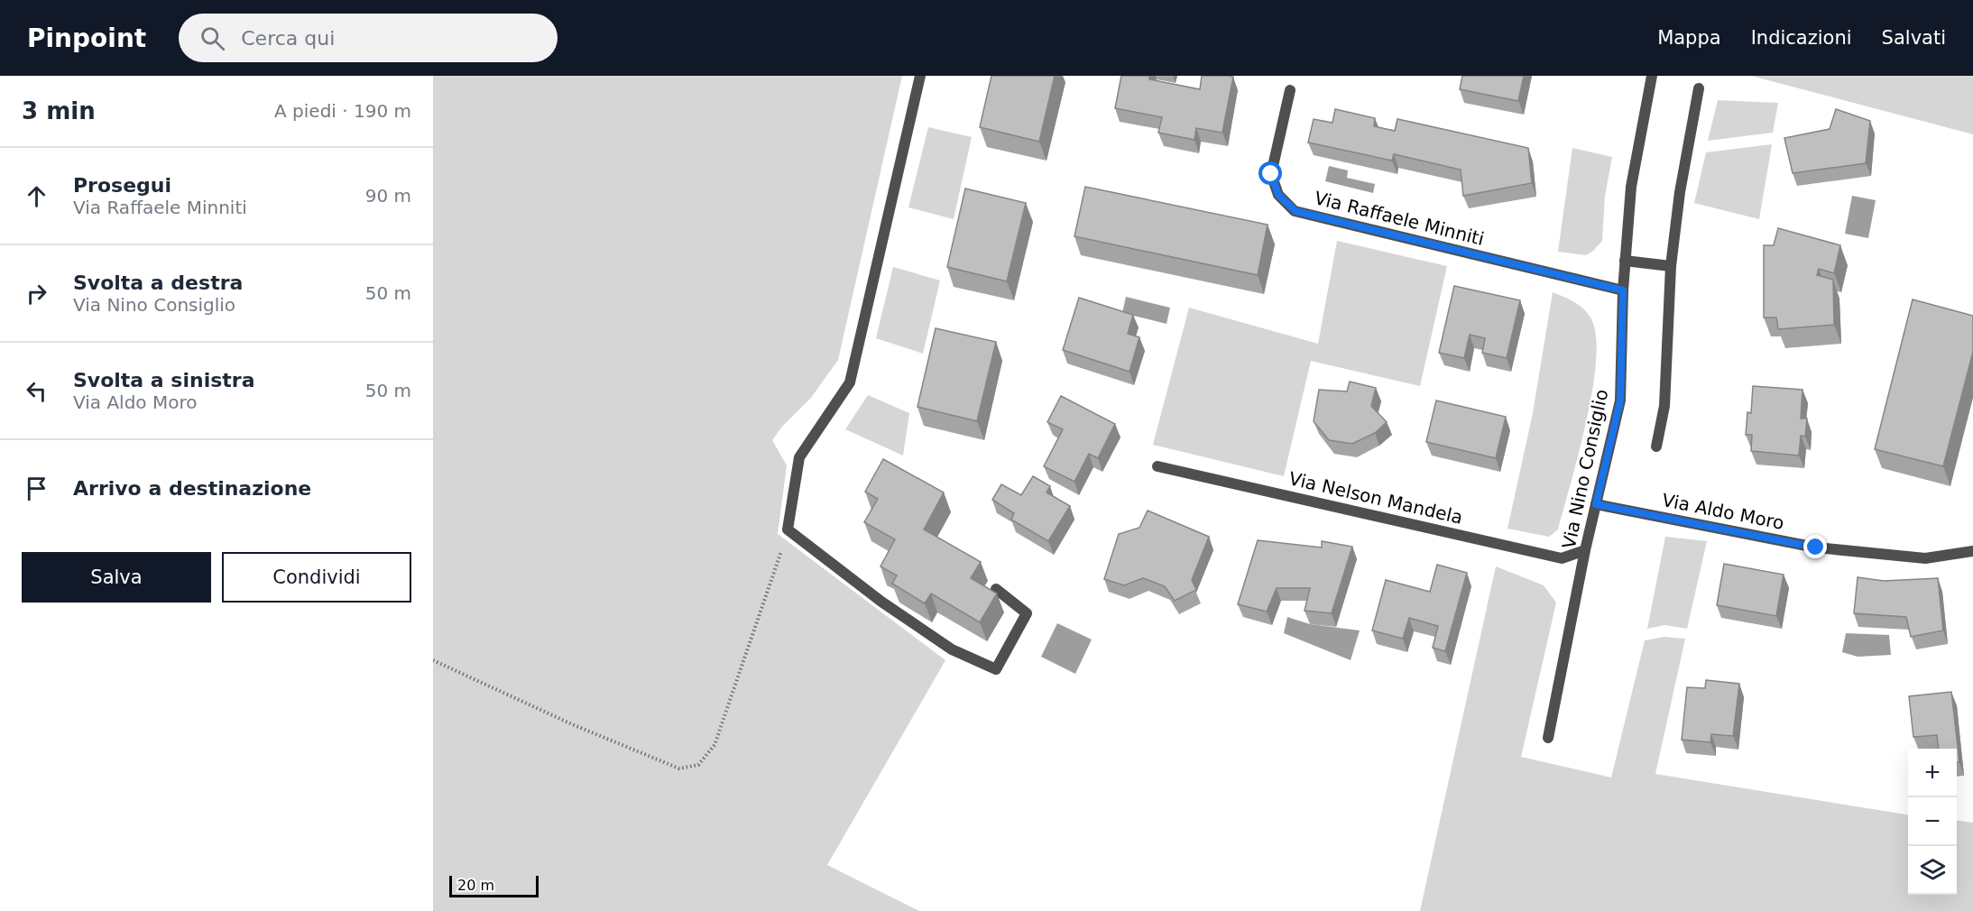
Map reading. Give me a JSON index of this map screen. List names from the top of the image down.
{
  "streets": {
    "street": [
      "Via Raffaele Minniti",
      "Via Nino Consiglio",
      "Via Nelson Mandela",
      "Via Aldo Moro"
    ]
  },
  "crossings": [
    ["Via Raffaele Minniti", "Via Nino Consiglio"],
    ["Via Nino Consiglio", "Via Nelson Mandela"],
    ["Via Nino Consiglio", "Via Aldo Moro"]
  ],
  "scale_bar": "20 m",
  "page": {
    "header": "Pinpoint",
    "search": "Cerca qui",
    "nav": ["Mappa", "Indicazioni", "Salvati"],
    "heading": ["3 min", "A piedi · 190 m"],
    "list": [
      ["Prosegui", "Via Raffaele Minniti", "90 m"],
      ["Svolta a destra", "Via Nino Consiglio", "50 m"],
      ["Svolta a sinistra", "Via Aldo Moro", "50 m"],
      "Arrivo a destinazione"
    ],
    "buttons": ["Salva", "Condividi"],
    "map_buttons": ["+", "−"],
    "scale": "20 m"
  }
}
